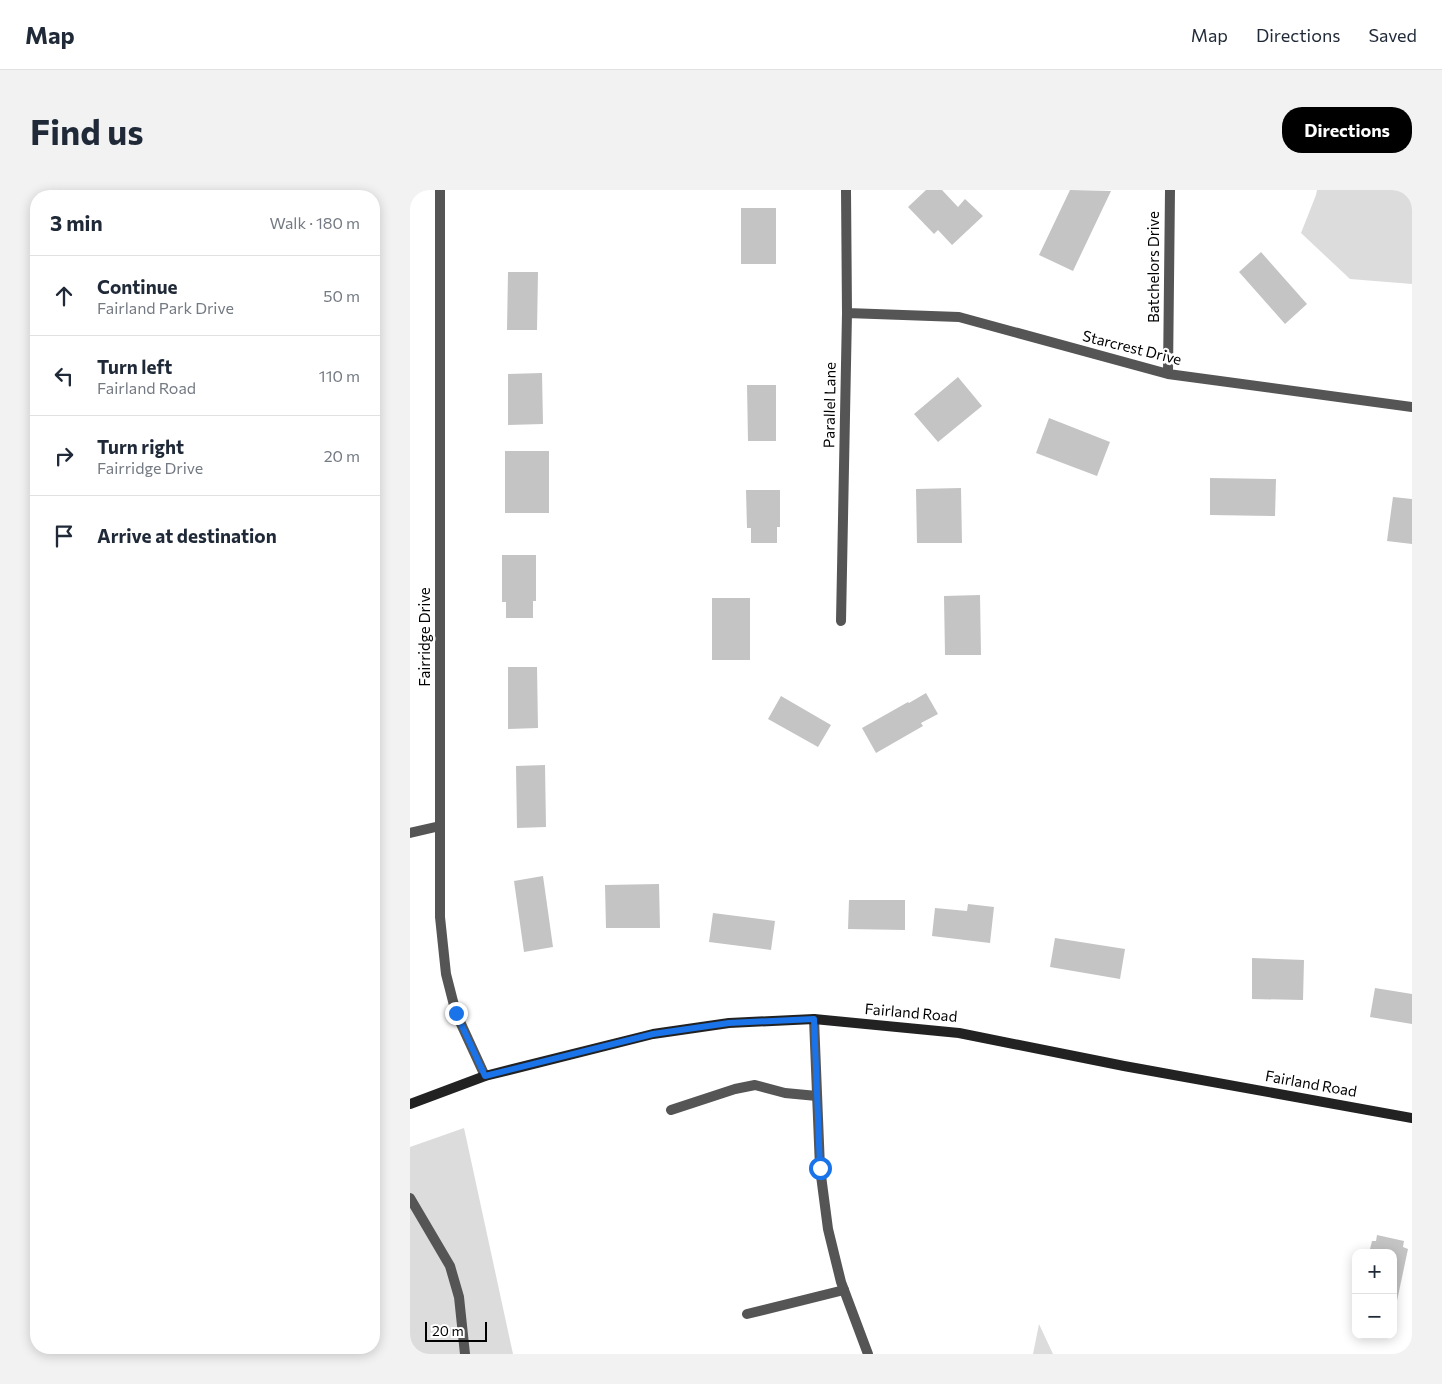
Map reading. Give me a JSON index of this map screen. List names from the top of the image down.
{
  "streets": {
    "main road": ["Fairland Road"],
    "street": [
      "Batchelors Drive",
      "Starcrest Drive",
      "Parallel Lane",
      "Fairridge Drive"
    ]
  },
  "crossings": [
    ["Batchelors Drive", "Starcrest Drive"],
    ["Starcrest Drive", "Parallel Lane"],
    ["Fairridge Drive", "Fairland Road"]
  ],
  "scale_bar": "20 m",
  "page": {
    "header": "Map",
    "nav": ["Map", "Directions", "Saved"],
    "buttons": "Directions",
    "title": "Find us",
    "heading": ["3 min", "Walk · 180 m"],
    "list": [
      ["Continue", "Fairland Park Drive", "50 m"],
      ["Turn left", "Fairland Road", "110 m"],
      ["Turn right", "Fairridge Drive", "20 m"],
      "Arrive at destination"
    ],
    "map_buttons": ["+", "−"],
    "scale": "20 m"
  }
}
